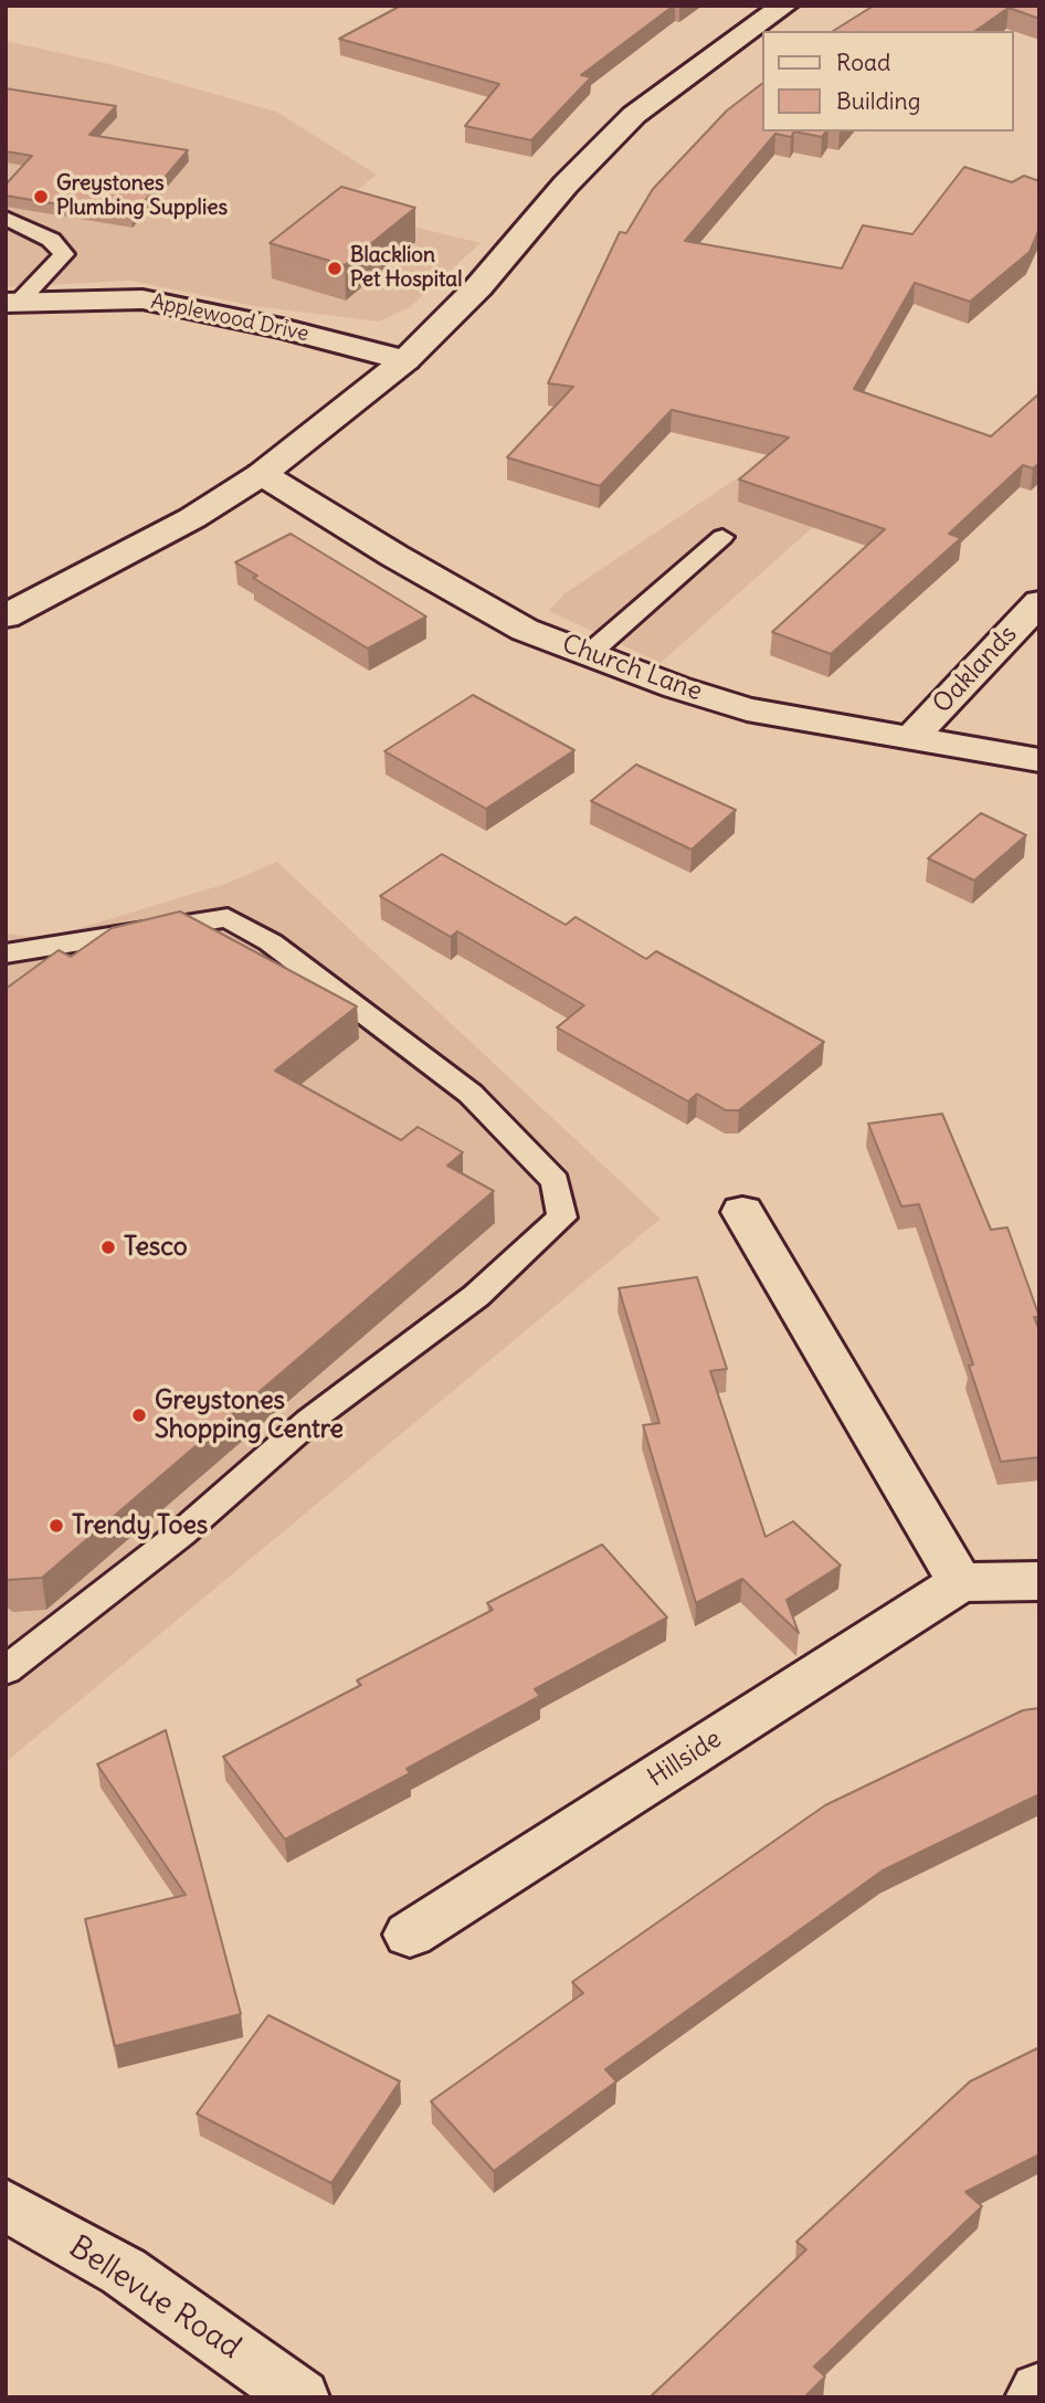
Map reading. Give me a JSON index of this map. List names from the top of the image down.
{
  "streets": {
    "street": [
      "Applewood Drive",
      "Church Lane",
      "Oaklands",
      "Hillside",
      "Bellevue Road"
    ]
  },
  "crossings": [
    ["Church Lane", "Oaklands"]
  ],
  "places": [
    "Greystones Plumbing Supplies",
    "Blacklion Pet Hospital",
    "Tesco",
    "Greystones Shopping Centre",
    "Trendy Toes"
  ],
  "legend": ["Road", "Building"]
}
